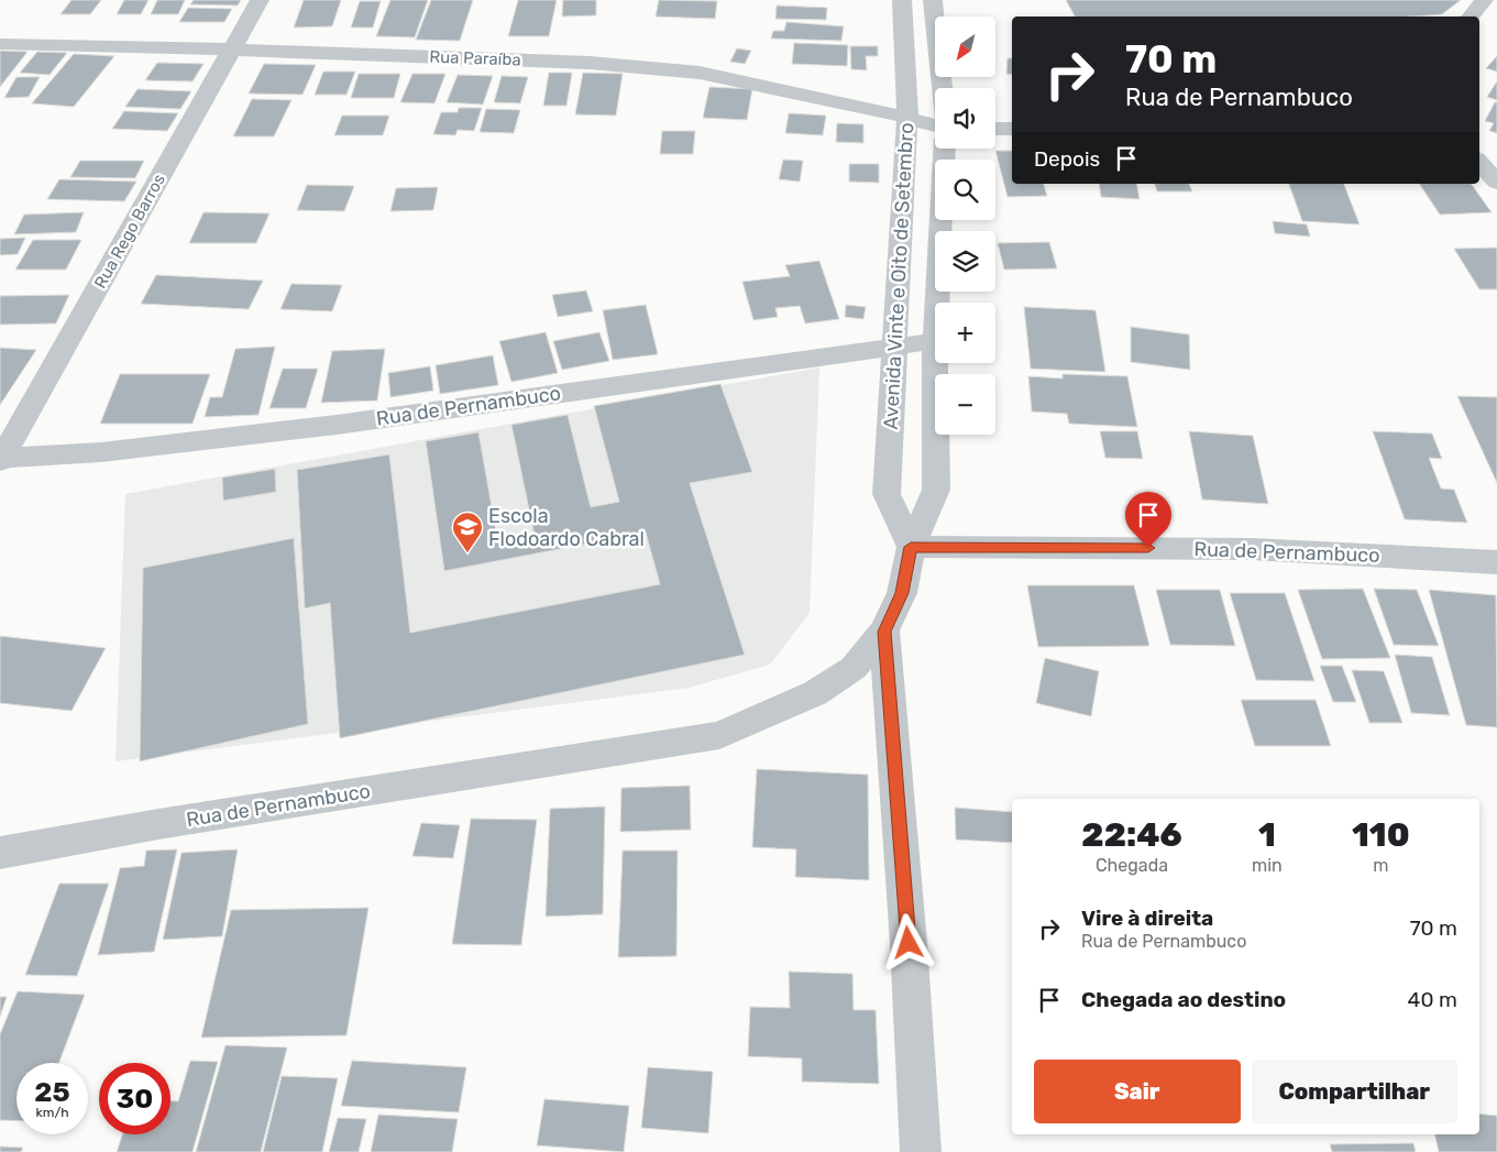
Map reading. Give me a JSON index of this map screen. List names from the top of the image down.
{
  "streets": {
    "street": [
      "Rua Paraíba",
      "Rua Rego Barros",
      "Avenida Vinte e Oito de Setembro",
      "Rua de Pernambuco"
    ]
  },
  "crossings": [
    ["Rua Paraíba", "Rua Rego Barros"],
    ["Rua Paraíba", "Avenida Vinte e Oito de Setembro"],
    ["Rua Rego Barros", "Rua de Pernambuco"],
    ["Avenida Vinte e Oito de Setembro", "Rua de Pernambuco"]
  ],
  "places": {
    "school or university": ["Escola Flodoardo Cabral"]
  },
  "north": "bottom left",
  "page": {
    "map_buttons": ["+", "−"],
    "turn": ["70 m", "Rua de Pernambuco"],
    "then": "Depois",
    "eta": [
      "22:46",
      "Chegada",
      "1",
      "min",
      "110",
      "m"
    ],
    "list": [
      {
        "name": "Vire à direita",
        "note": "Rua de Pernambuco",
        "value": "70 m"
      },
      {
        "name": "Chegada ao destino",
        "value": "40 m"
      }
    ],
    "buttons": ["Sair", "Compartilhar"],
    "speed": "25 km/h",
    "limit": "30"
  }
}
